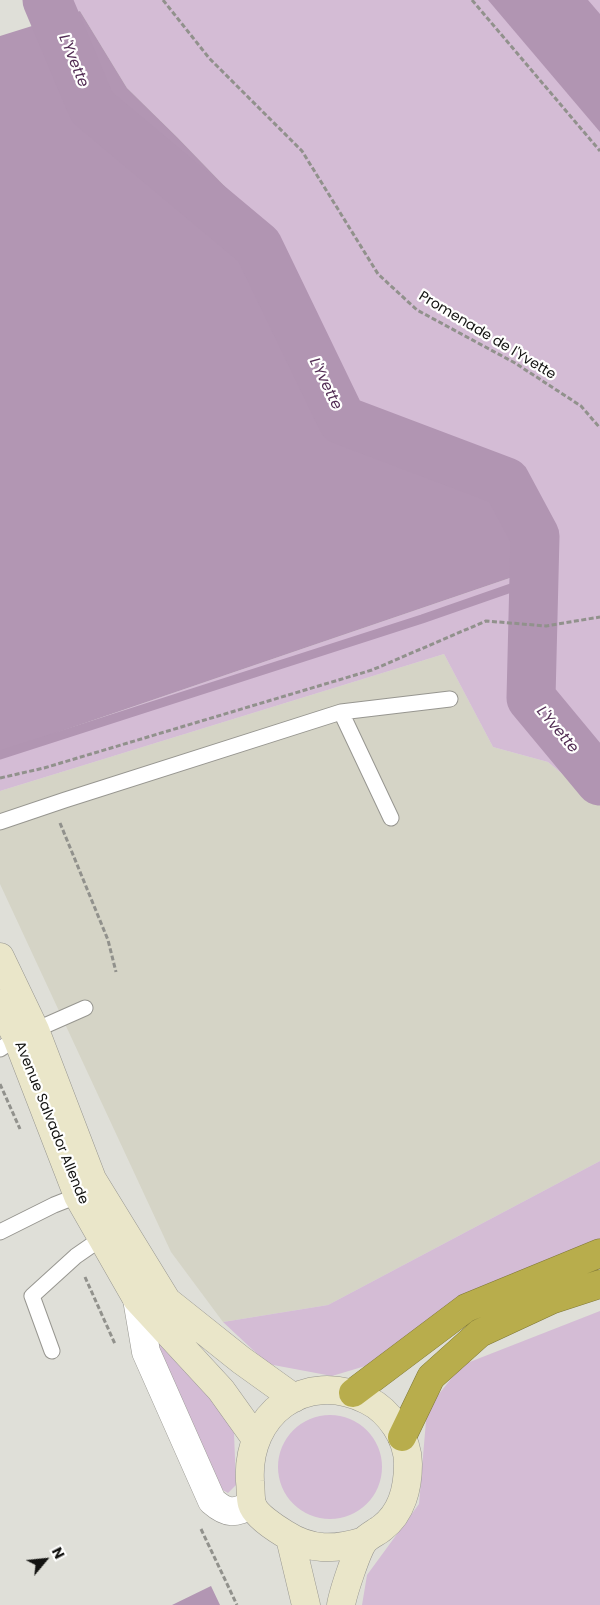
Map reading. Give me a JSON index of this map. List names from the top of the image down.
{
  "streets": {
    "main road": ["Avenue Salvador Allende"],
    "path": ["Promenade de l'Yvette"]
  },
  "water": ["L'Yvette"],
  "north": "top right"
}
